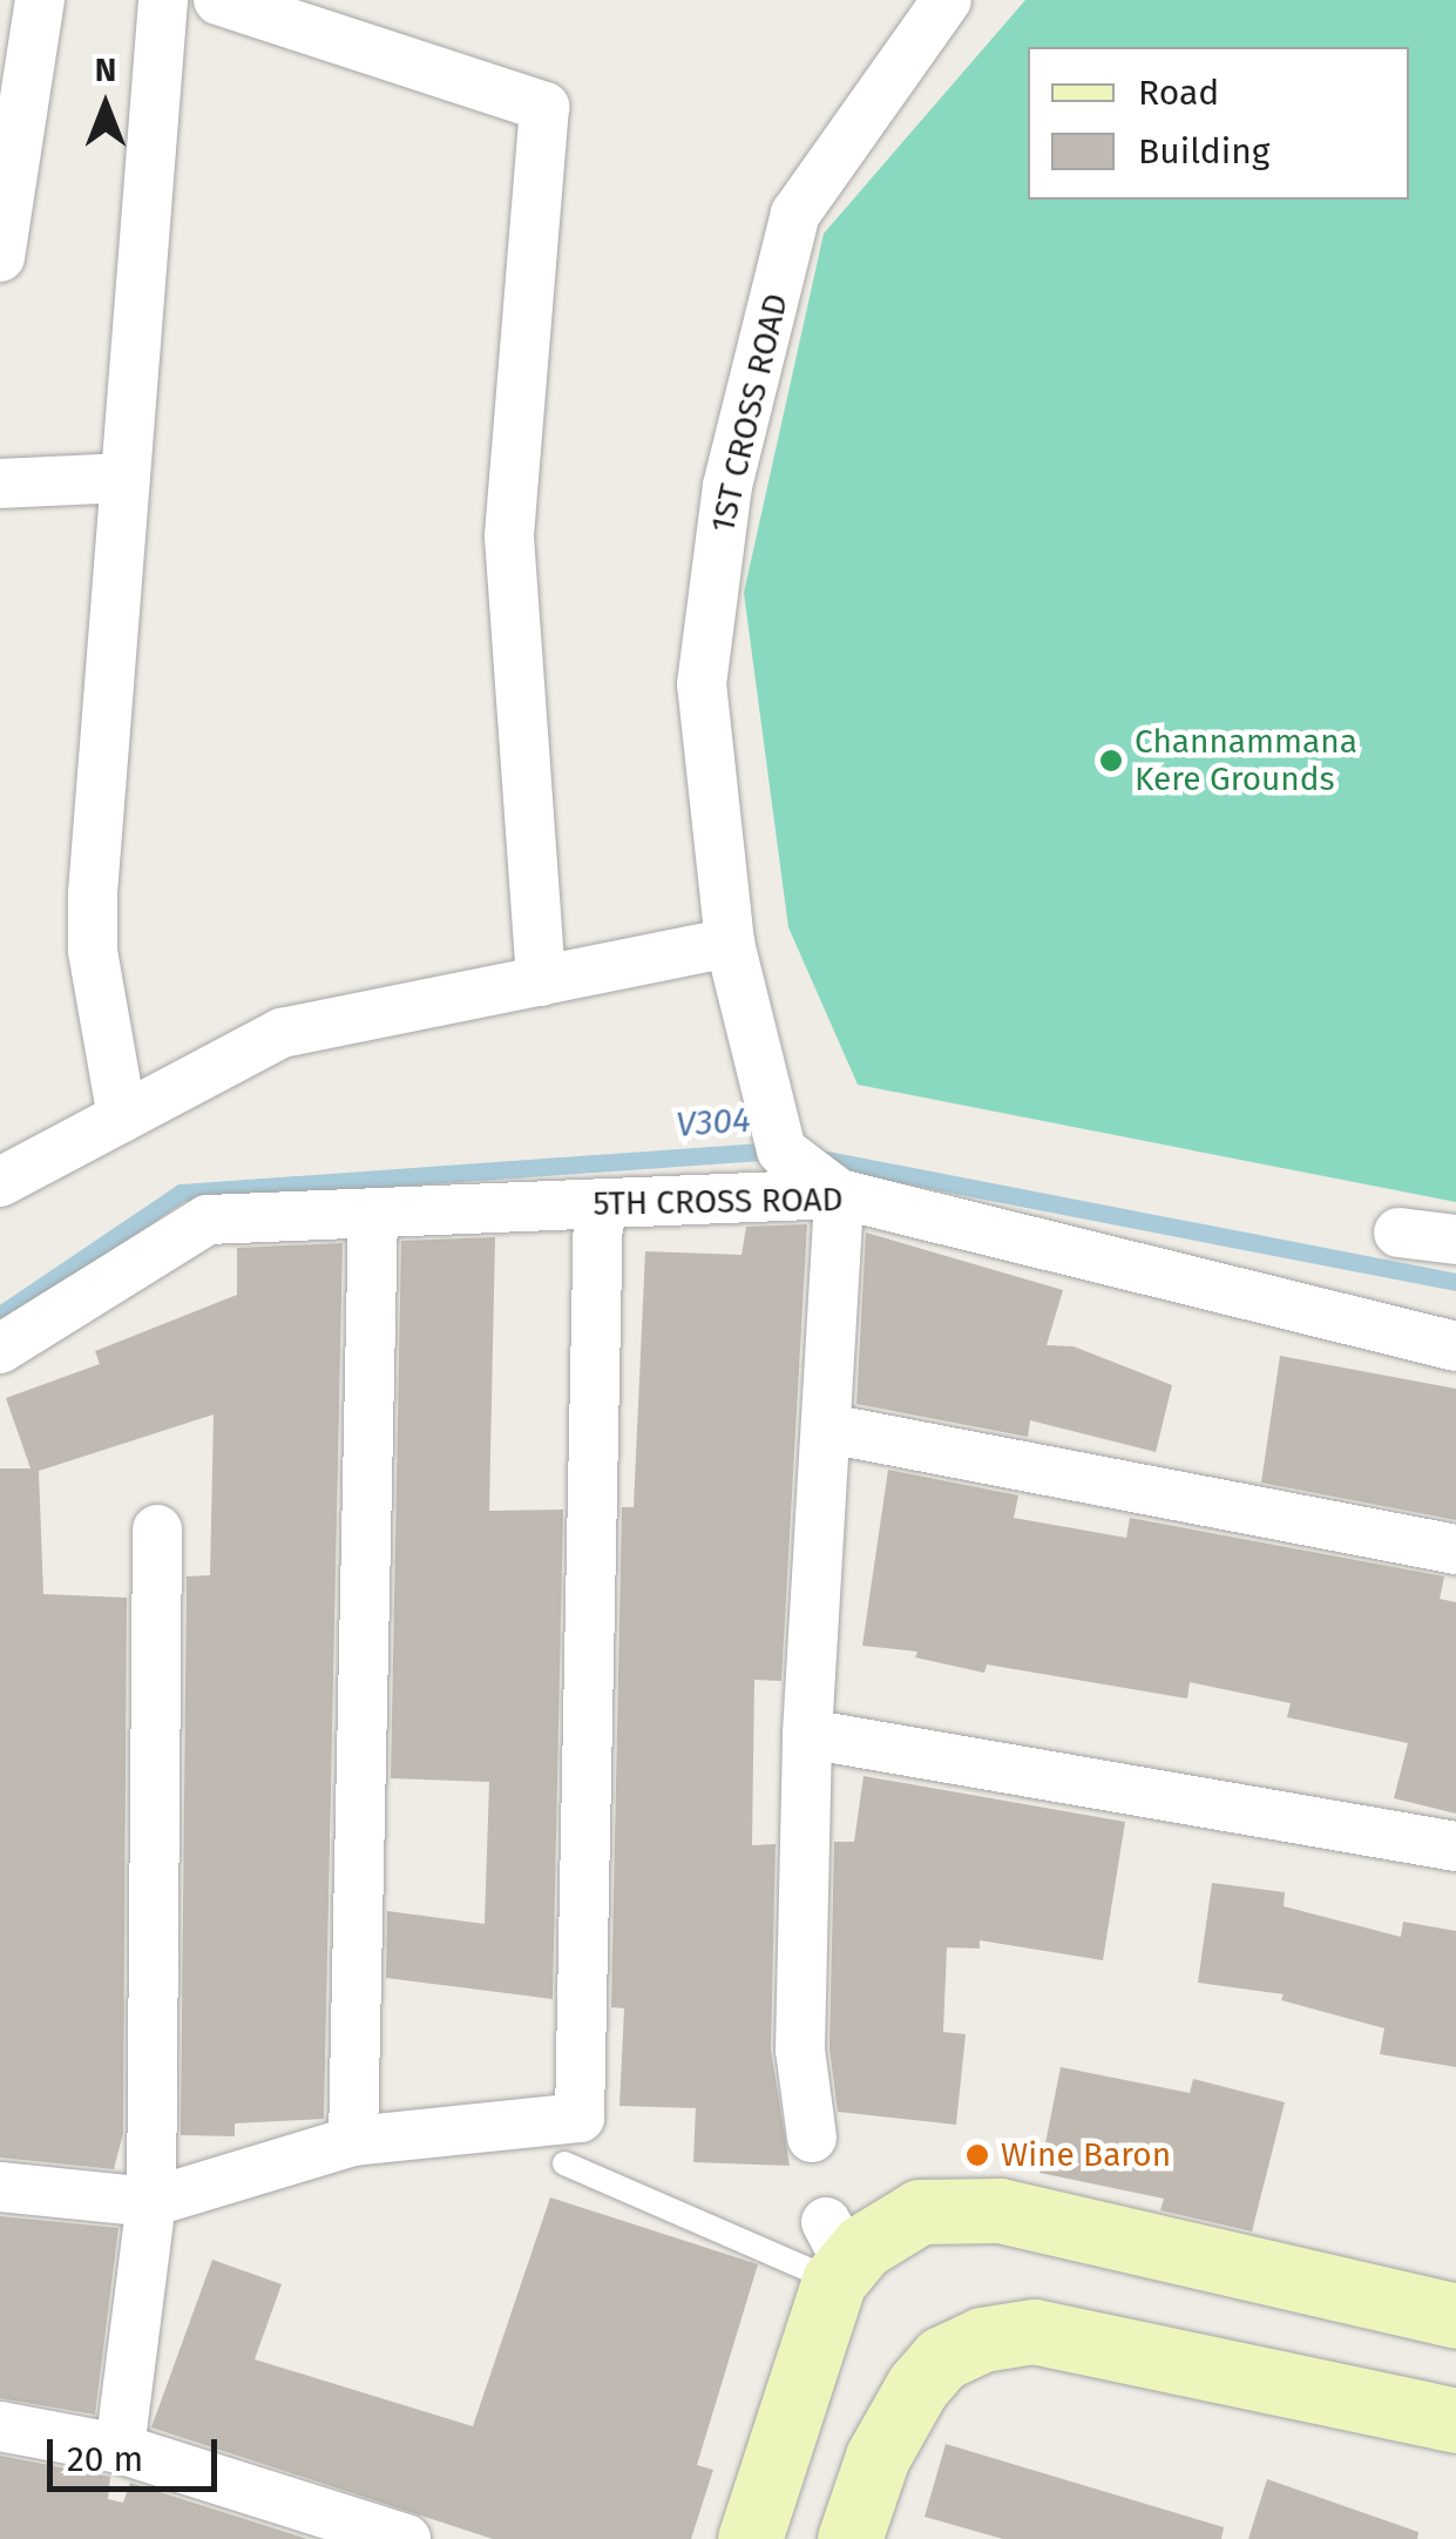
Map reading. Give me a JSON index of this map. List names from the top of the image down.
{
  "streets": {
    "street": ["1ST CROSS ROAD", "5TH CROSS ROAD"]
  },
  "crossings": [
    ["1ST CROSS ROAD", "5TH CROSS ROAD"]
  ],
  "water": ["V304"],
  "places": ["Channammana Kere Grounds", "Wine Baron"],
  "legend": ["Road", "Building"],
  "scale_bar": "20 m",
  "north": "top"
}
